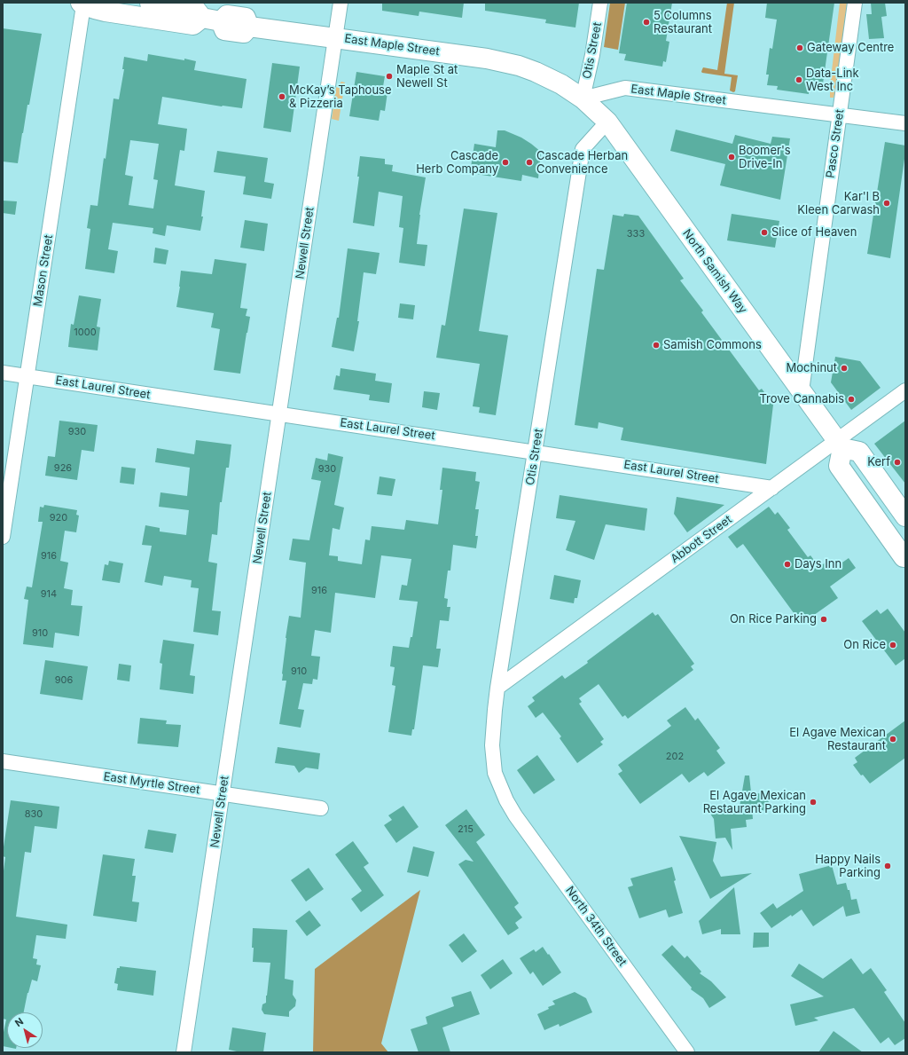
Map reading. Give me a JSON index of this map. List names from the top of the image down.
{
  "streets": {
    "main road": ["East Maple Street", "North Samish Way"],
    "street": [
      "Otis Street",
      "Pasco Street",
      "Newell Street",
      "Mason Street",
      "East Laurel Street",
      "Abbott Street",
      "East Myrtle Street",
      "North 34th Street"
    ]
  },
  "crossings": [
    ["East Maple Street", "Otis Street"],
    ["East Maple Street", "Pasco Street"],
    ["East Maple Street", "Newell Street"],
    ["East Maple Street", "North Samish Way"],
    ["Otis Street", "North Samish Way"],
    ["Otis Street", "East Laurel Street"],
    ["Otis Street", "Abbott Street"],
    ["Otis Street", "North 34th Street"],
    ["Pasco Street", "North Samish Way"],
    ["Newell Street", "East Laurel Street"],
    ["Newell Street", "East Myrtle Street"],
    ["Mason Street", "East Laurel Street"],
    ["North Samish Way", "Abbott Street"],
    ["East Laurel Street", "Abbott Street"]
  ],
  "places": [
    "5 Columns Restaurant",
    "Gateway Centre",
    "Maple St at Newell St",
    "Data-Link West Inc",
    "McKay’s Taphouse & Pizzeria",
    "Boomer's Drive-In",
    "Cascade Herb Company",
    "Cascade Herban Convenience",
    "Kar'l B Kleen Carwash",
    "Slice of Heaven",
    "Samish Commons",
    "Mochinut",
    "Trove Cannabis",
    "Kerf",
    "Days Inn",
    "On Rice Parking",
    "On Rice",
    "El Agave Mexican Restaurant",
    "El Agave Mexican Restaurant Parking",
    "Happy Nails Parking"
  ],
  "house_numbers": [
    "333",
    "1000",
    "930",
    "926",
    "930",
    "920",
    "916",
    "916",
    "914",
    "910",
    "910",
    "906",
    "202",
    "830",
    "215"
  ],
  "north": "top left"
}
